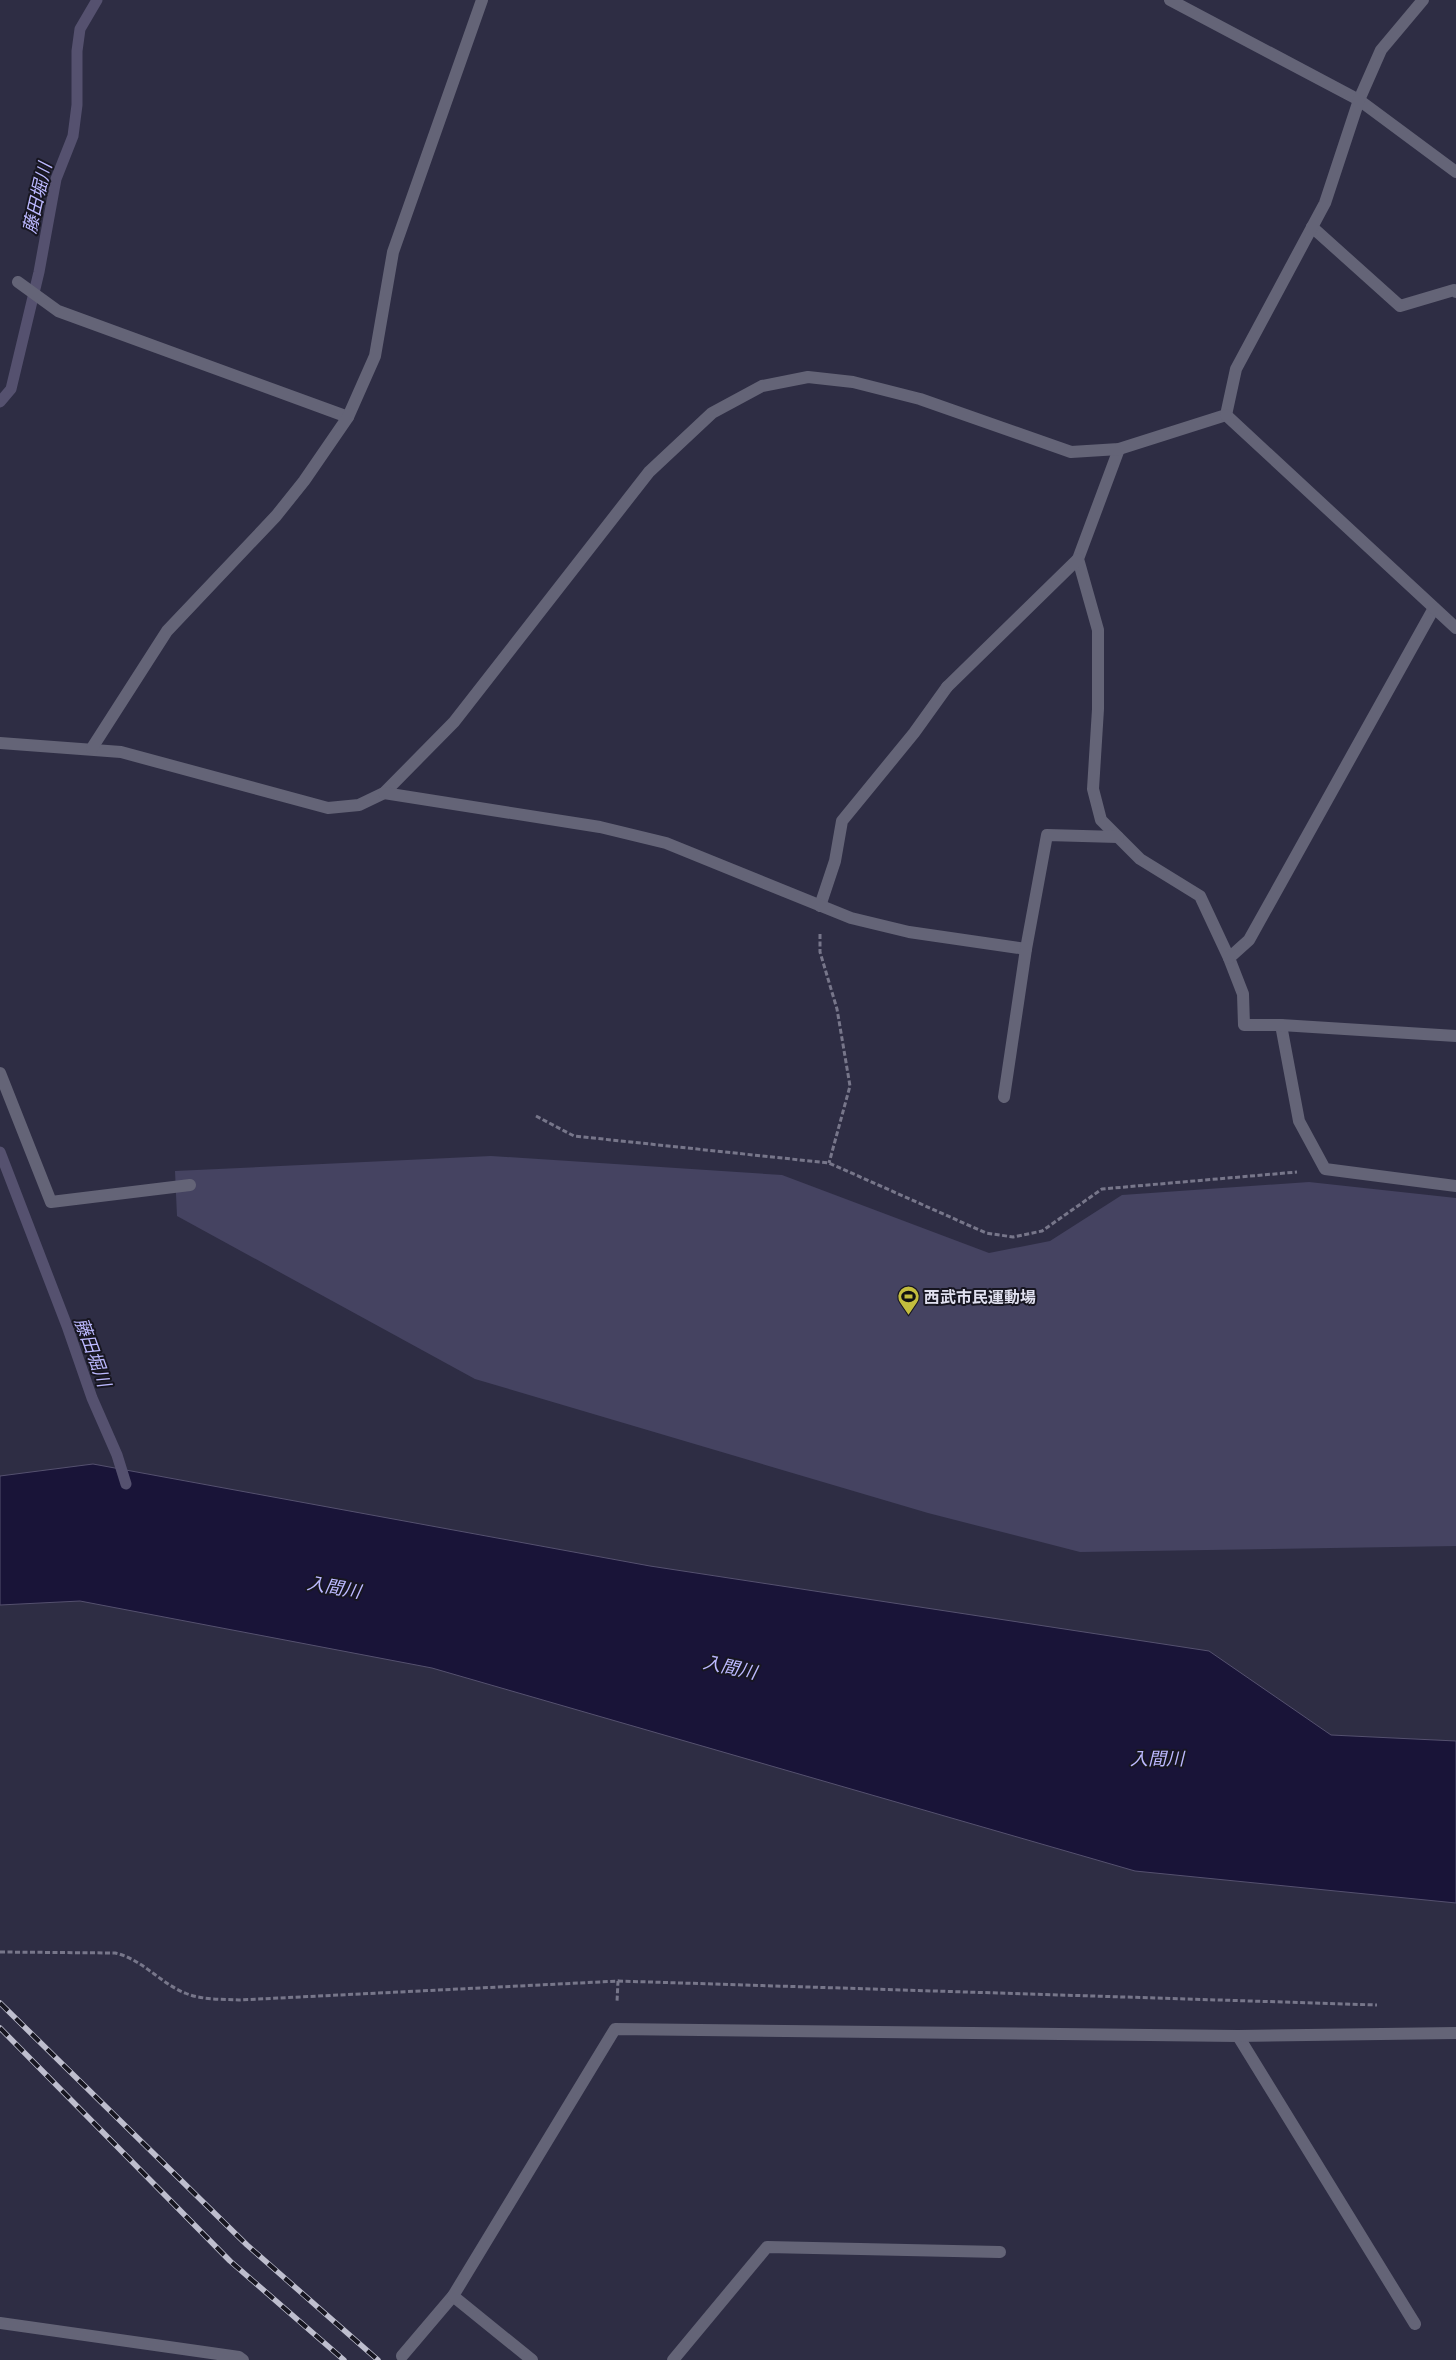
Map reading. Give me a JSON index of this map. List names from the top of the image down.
{
  "water": ["藤田堀川", "入間川"],
  "places": {
    "sports": ["西武市民運動場"]
  }
}
